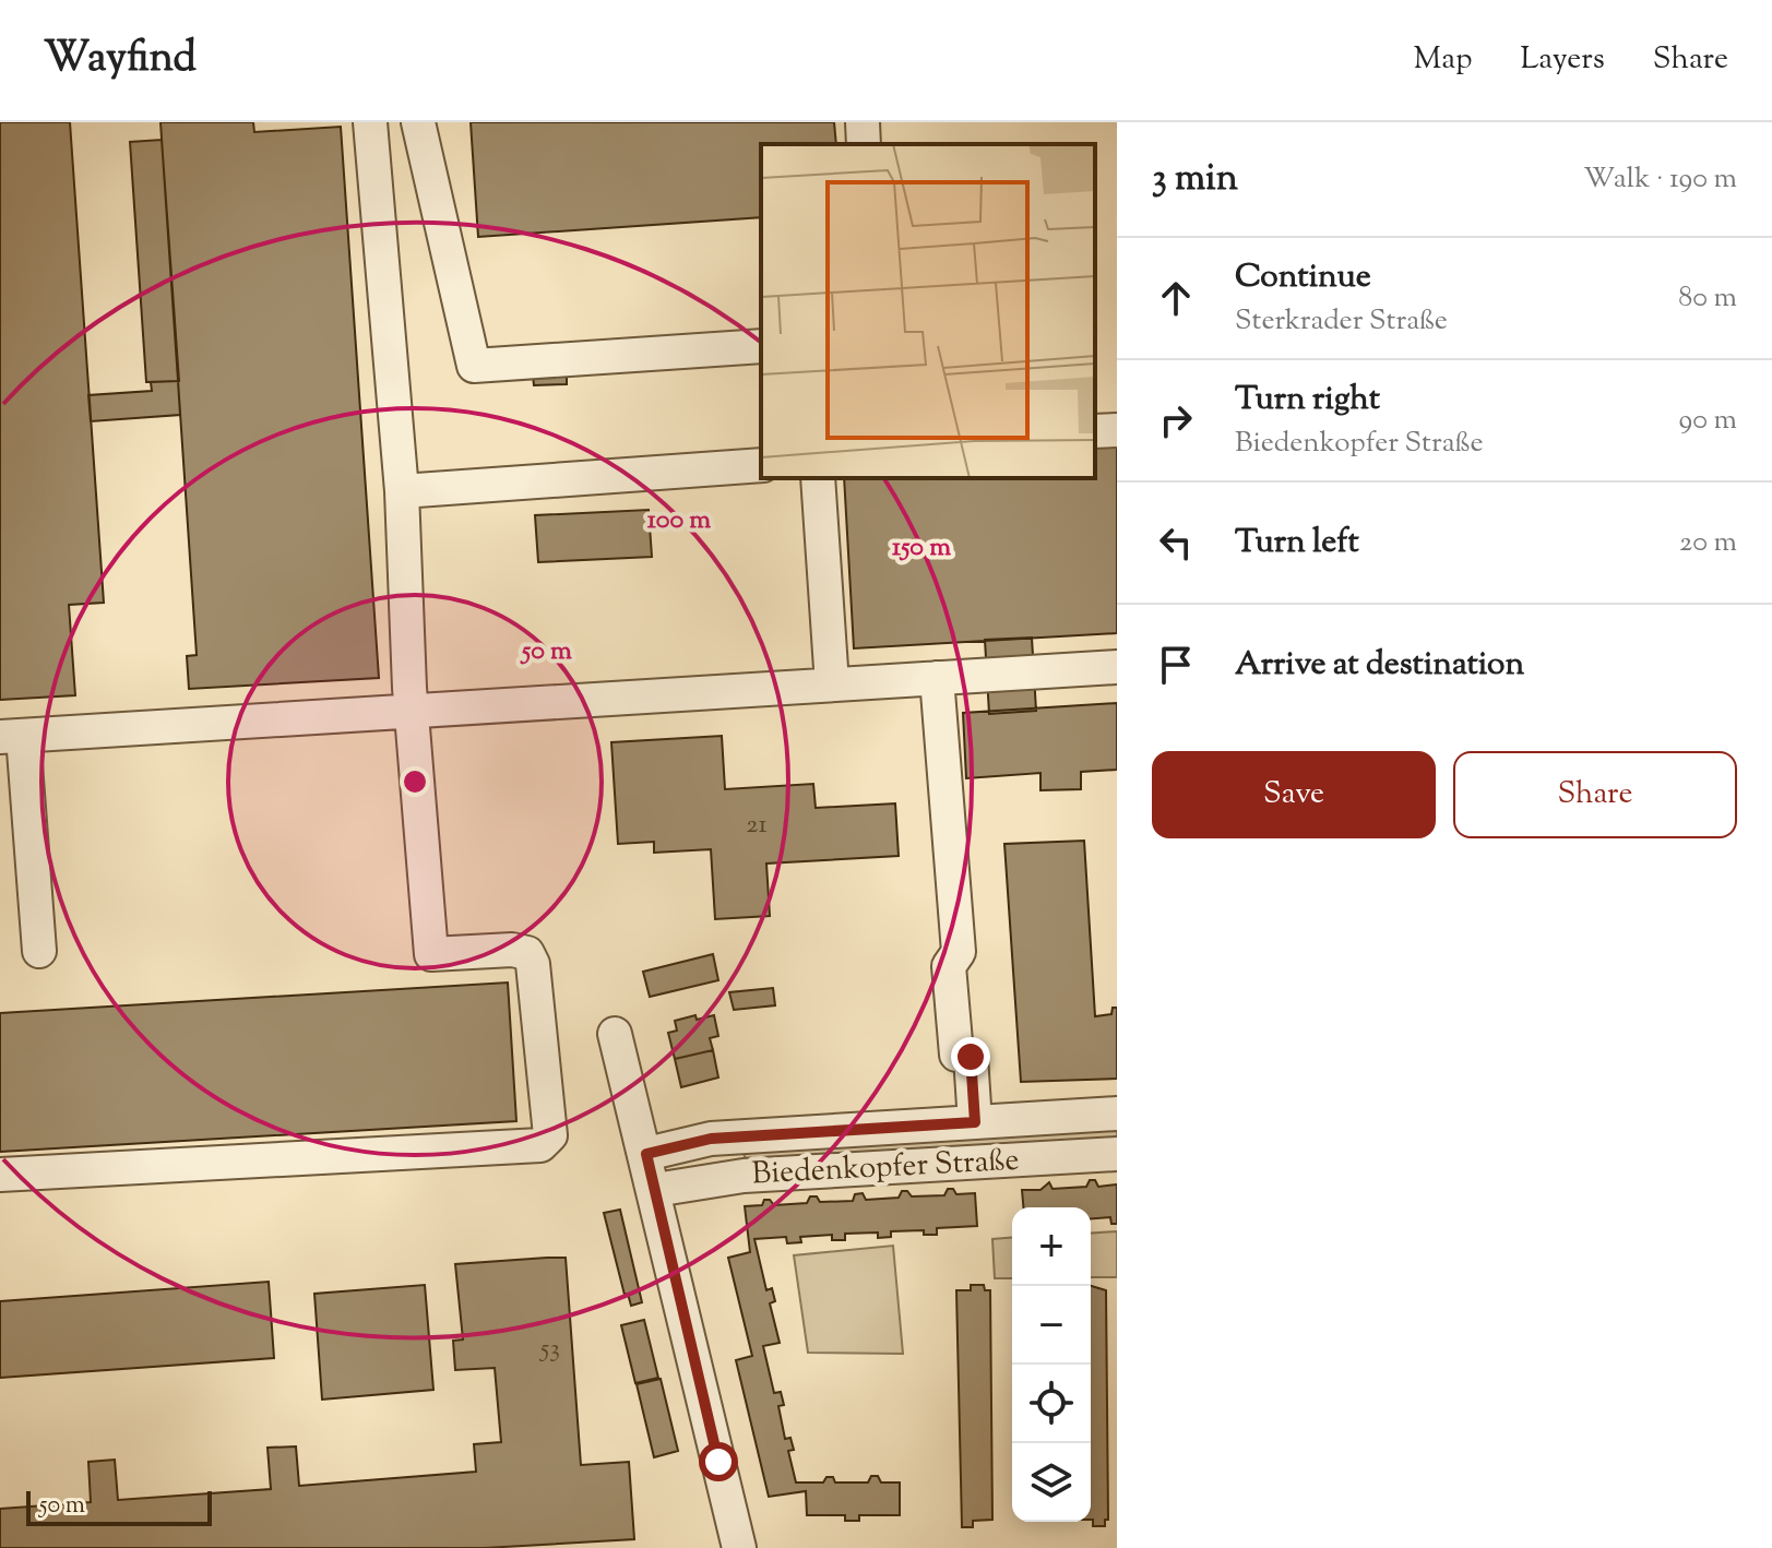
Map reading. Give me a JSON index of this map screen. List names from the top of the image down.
{
  "streets": {
    "street": ["Biedenkopfer Straße"]
  },
  "house_numbers": ["21", "53"],
  "scale_bar": "50 m",
  "page": {
    "header": "Wayfind",
    "nav": ["Map", "Layers", "Share"],
    "heading": ["3 min", "Walk · 190 m"],
    "list": [
      ["Continue", "Sterkrader Straße", "80 m"],
      ["Turn right", "Biedenkopfer Straße", "90 m"],
      ["Turn left", "20 m"],
      "Arrive at destination"
    ],
    "buttons": ["Save", "Share"],
    "map_buttons": ["+", "−"],
    "scale": "50 m"
  },
  "rings": ["100 m", "150 m", "50 m"]
}
